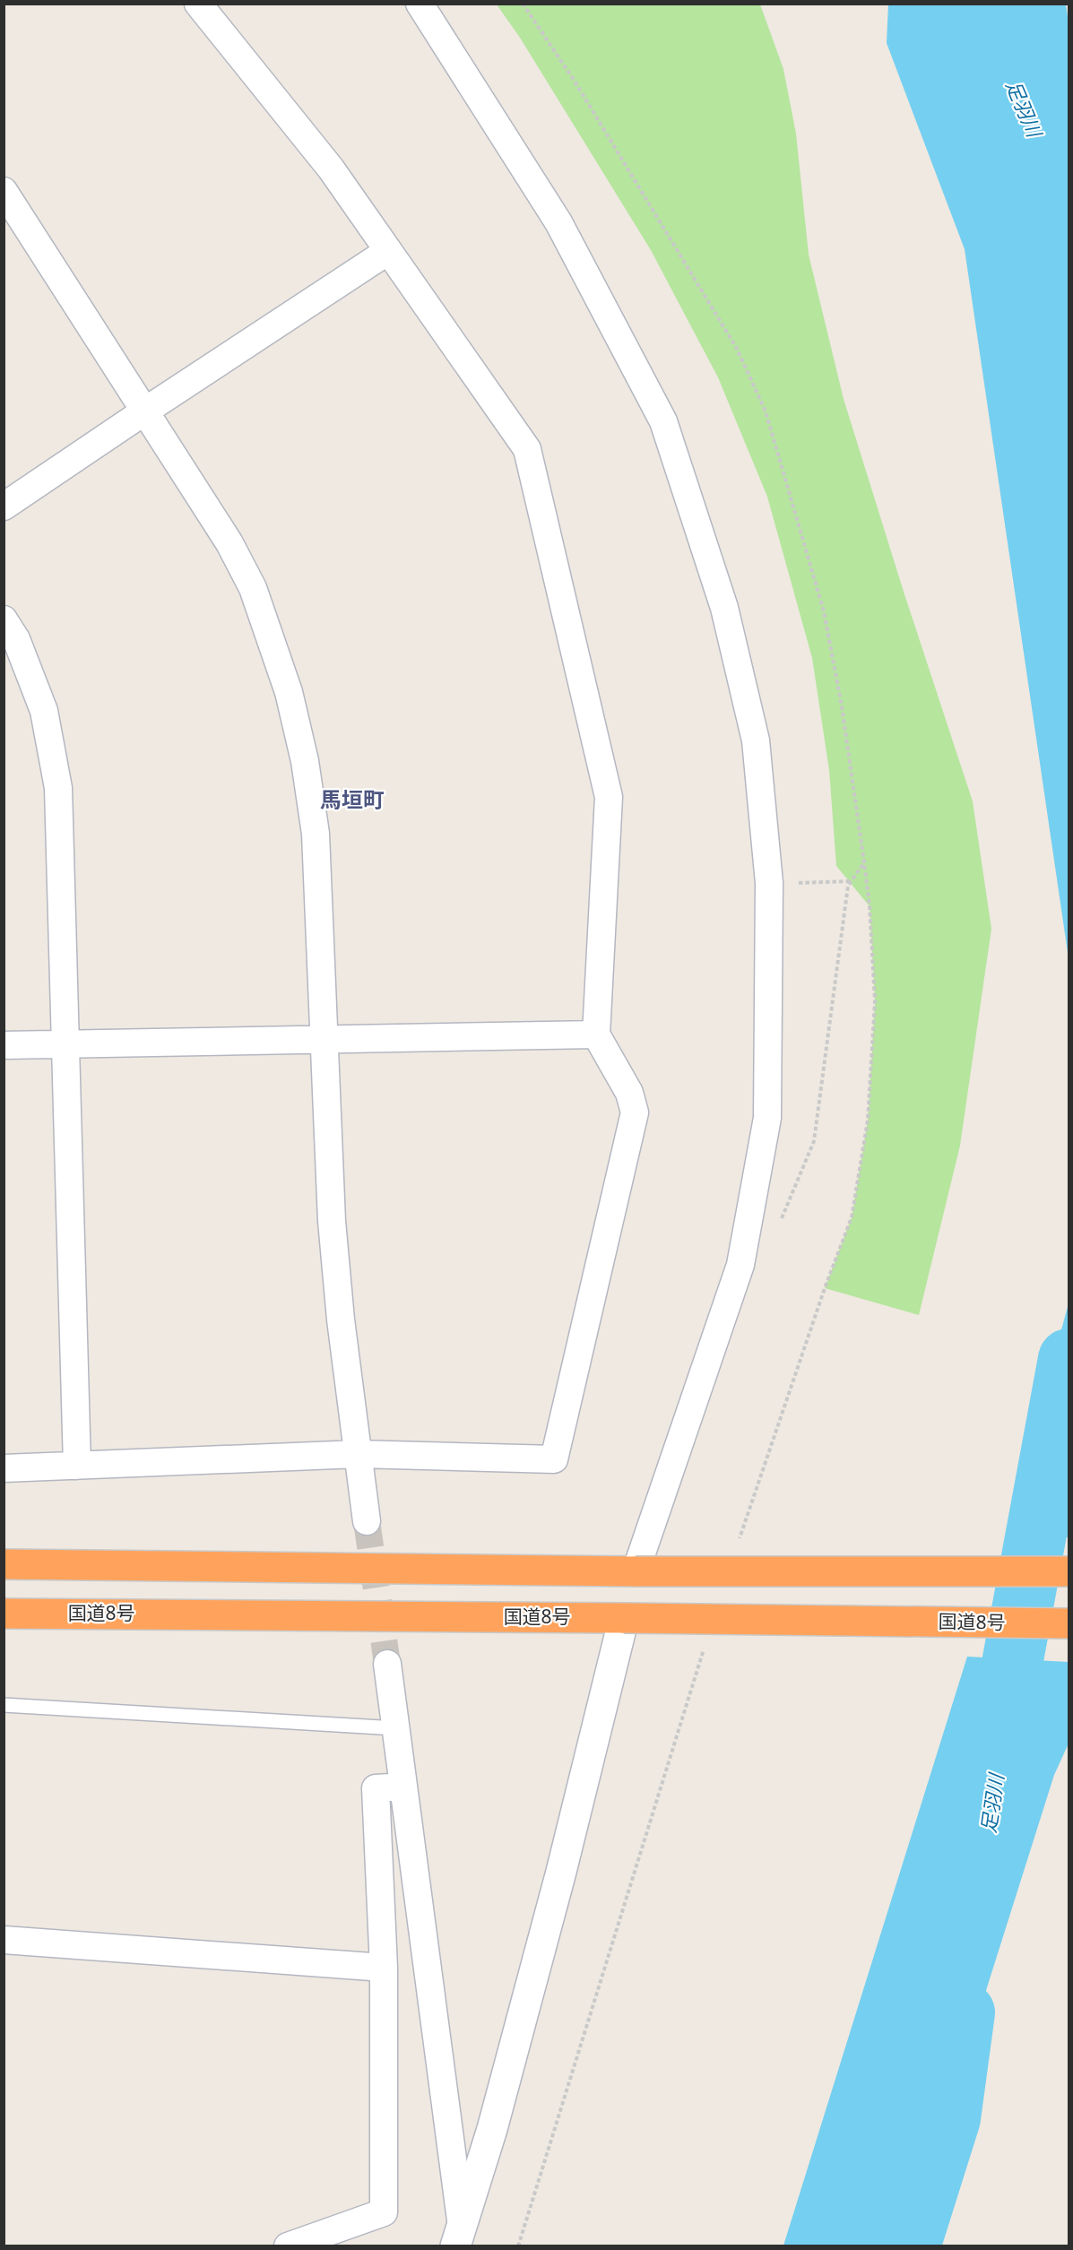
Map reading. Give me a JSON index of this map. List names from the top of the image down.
{
  "streets": {
    "highway": ["国道8号"]
  },
  "districts": ["馬垣町"],
  "water": ["足羽川"]
}
